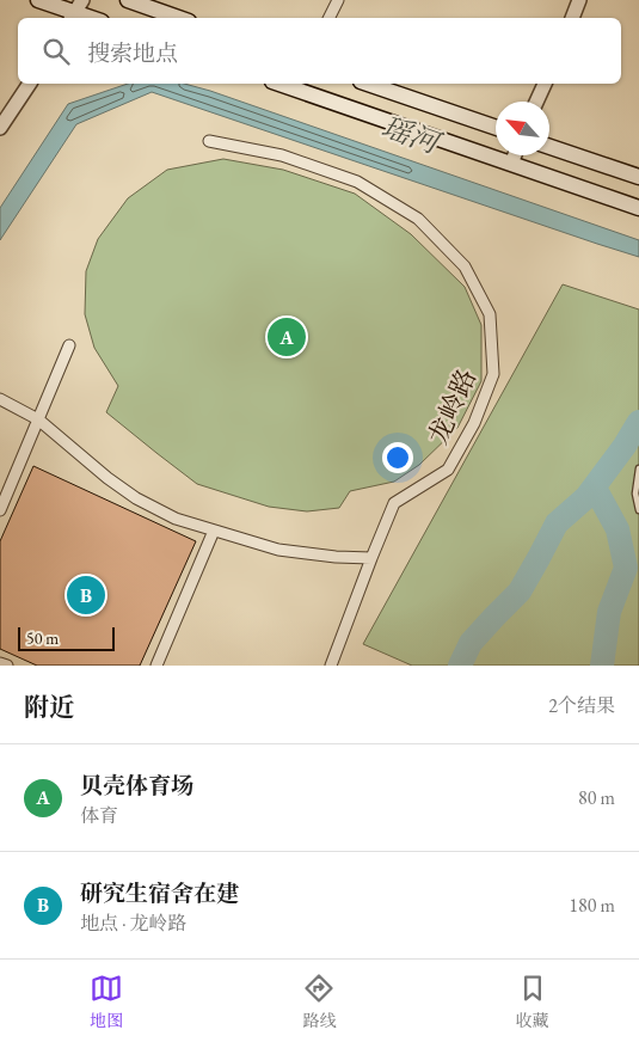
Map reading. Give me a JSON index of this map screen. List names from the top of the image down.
{
  "streets": {
    "street": ["龙岭路"]
  },
  "water": ["瑶河"],
  "scale_bar": "50 m",
  "north": "top left",
  "page": {
    "search": "搜索地点",
    "pins": ["A", "B"],
    "scale": "50 m",
    "heading": ["附近", "2个结果"],
    "list": [
      {
        "mark": "A",
        "name": "贝壳体育场",
        "note": "体育",
        "value": "80 m"
      },
      {
        "mark": "B",
        "name": "研究生宿舍在建",
        "note": "地点 · 龙岭路",
        "value": "180 m"
      }
    ],
    "nav": ["地图", "路线", "收藏"]
  }
}
